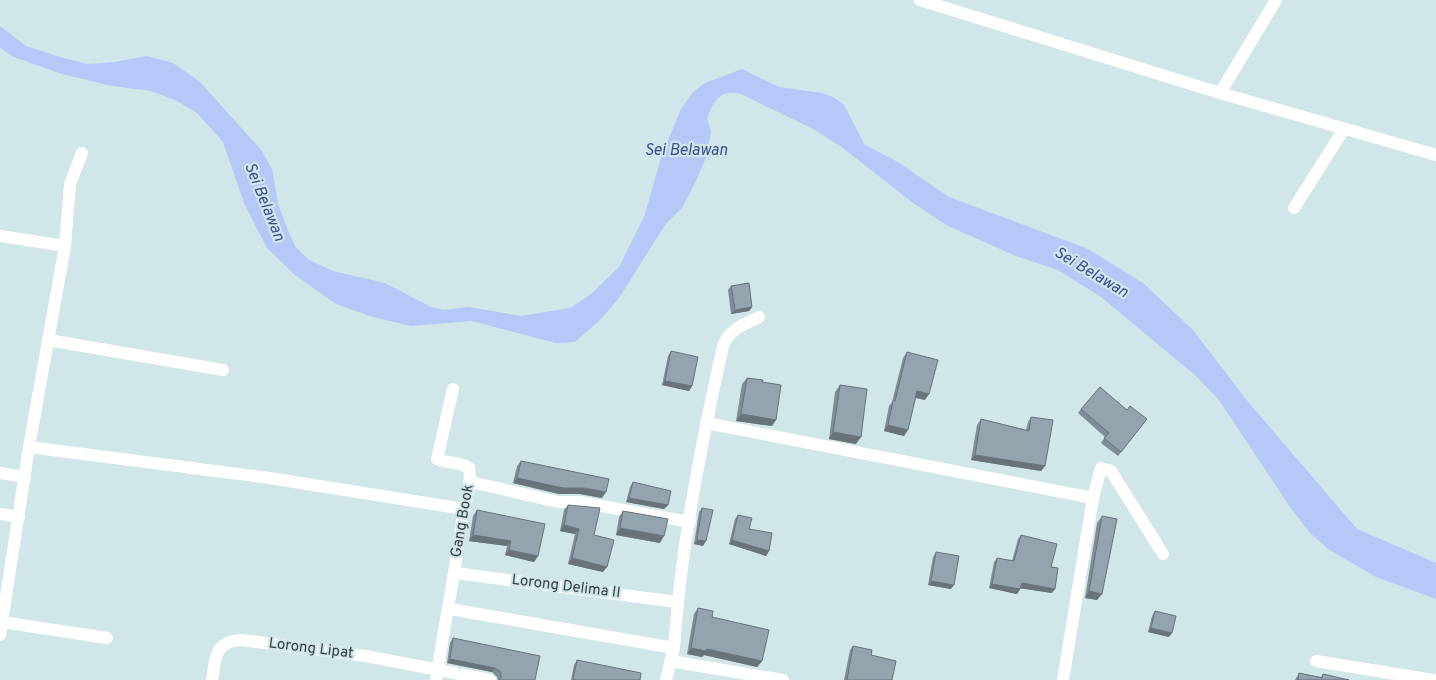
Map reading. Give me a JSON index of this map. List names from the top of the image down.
{
  "streets": {
    "street": ["Gang Book", "Lorong Delima II", "Lorong Lipat"]
  },
  "crossings": [
    ["Gang Book", "Lorong Delima II"],
    ["Gang Book", "Lorong Lipat"]
  ],
  "water": ["Sei Belawan"]
}
